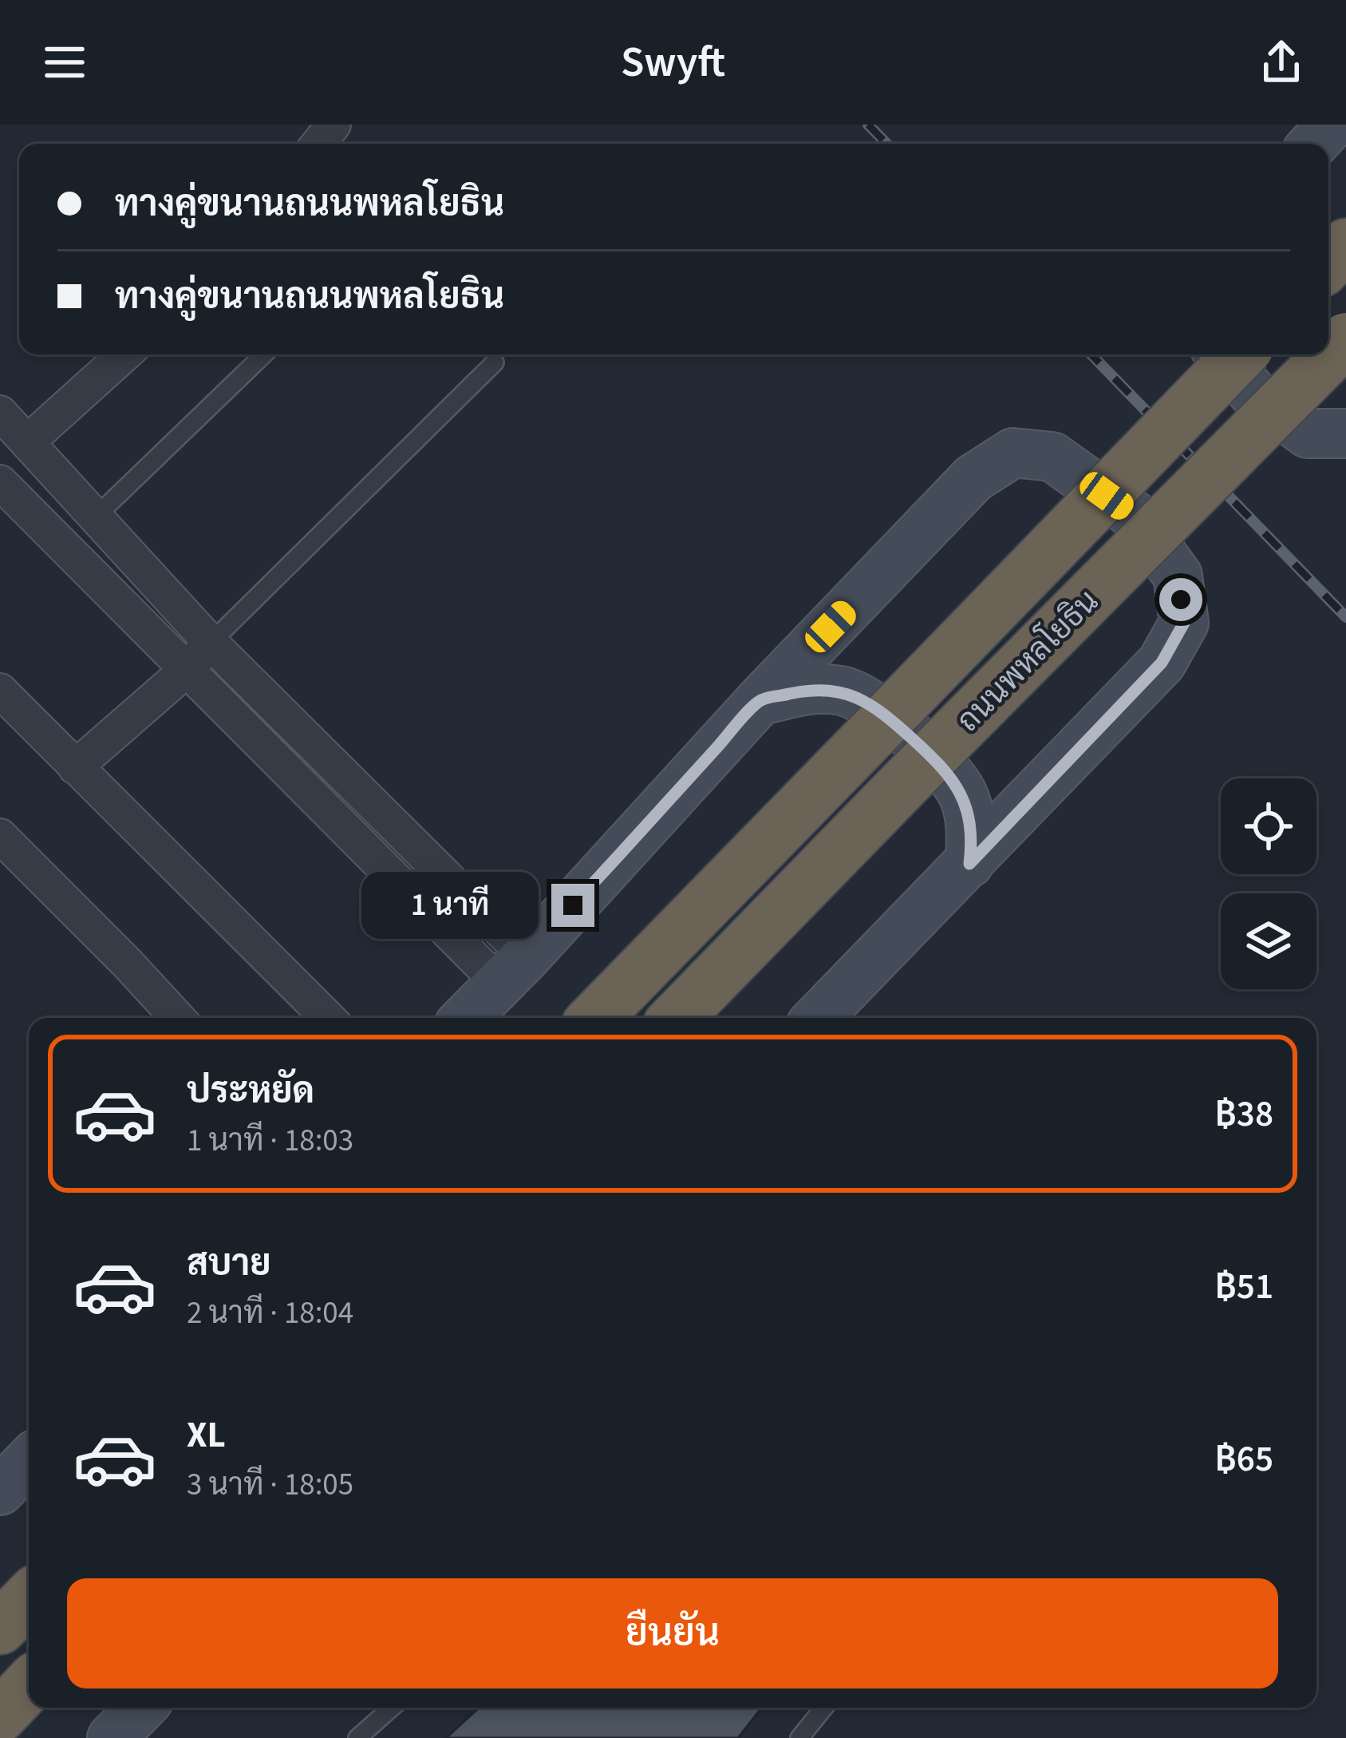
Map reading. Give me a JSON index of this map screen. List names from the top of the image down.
{
  "streets": {
    "highway": ["ถนนพหลโยธิน"]
  },
  "page": {
    "header": "Swyft",
    "banner": ["ทางคู่ขนานถนนพหลโยธิน", "ทางคู่ขนานถนนพหลโยธิน"],
    "bubble": "1 นาที",
    "list": [
      {
        "name": "ประหยัด",
        "note": "1 นาที · 18:03",
        "value": "฿38"
      },
      {
        "name": "สบาย",
        "note": "2 นาที · 18:04",
        "value": "฿51"
      },
      {
        "name": "XL",
        "note": "3 นาที · 18:05",
        "value": "฿65"
      }
    ],
    "buttons": "ยืนยัน"
  }
}
